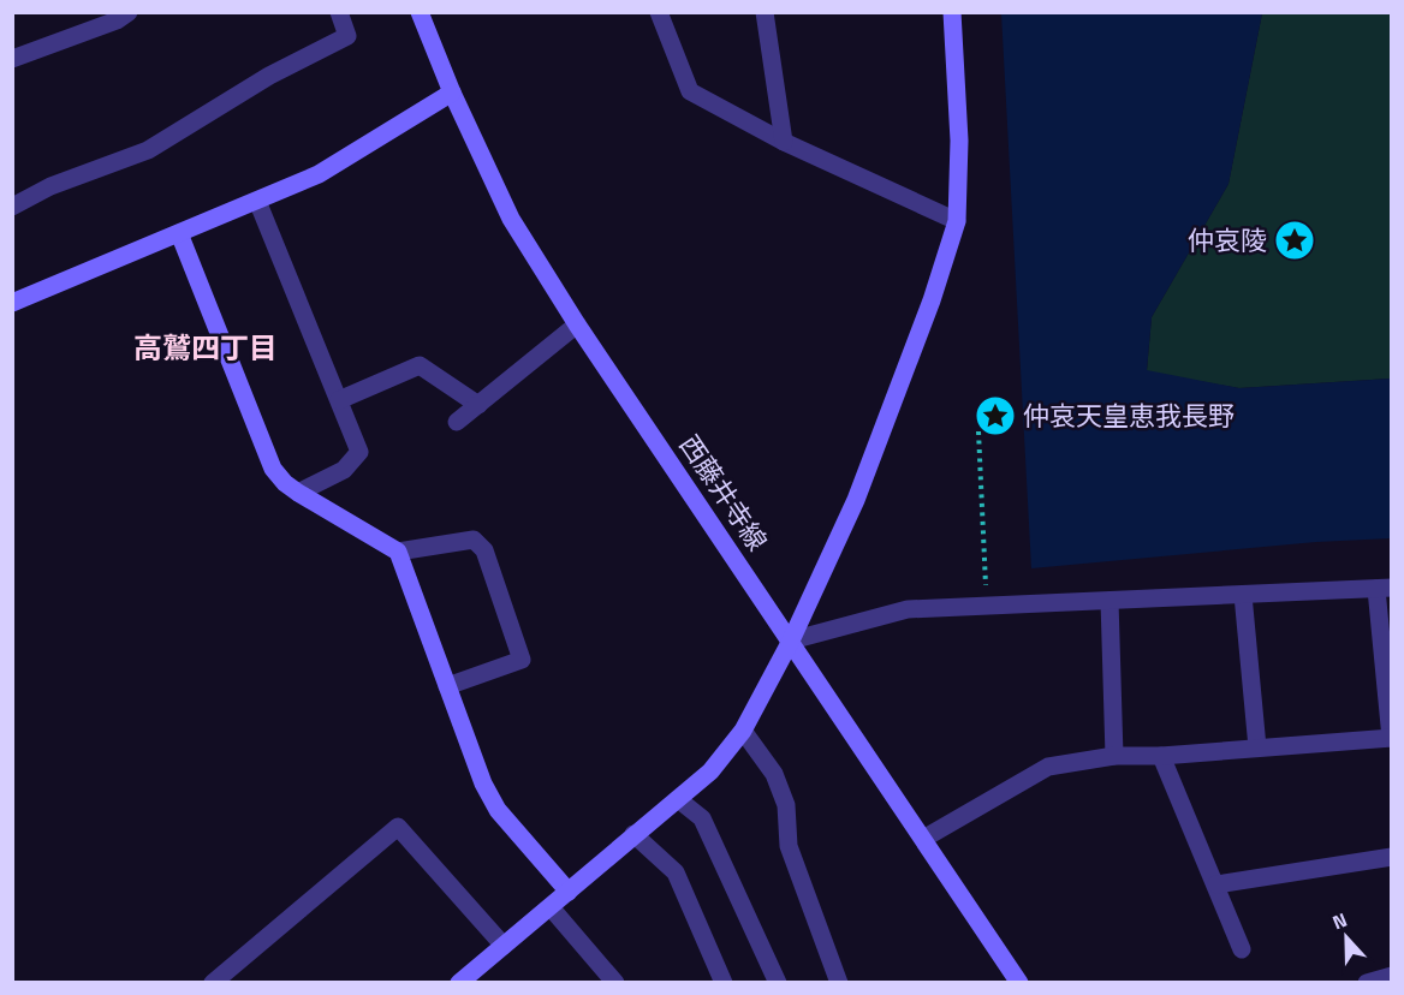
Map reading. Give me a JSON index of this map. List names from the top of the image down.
{
  "streets": {
    "street": ["西藤井寺線"]
  },
  "districts": ["高鷲四丁目"],
  "places": {
    "place": ["仲哀陵", "仲哀天皇恵我長野"]
  },
  "north": "top"
}
